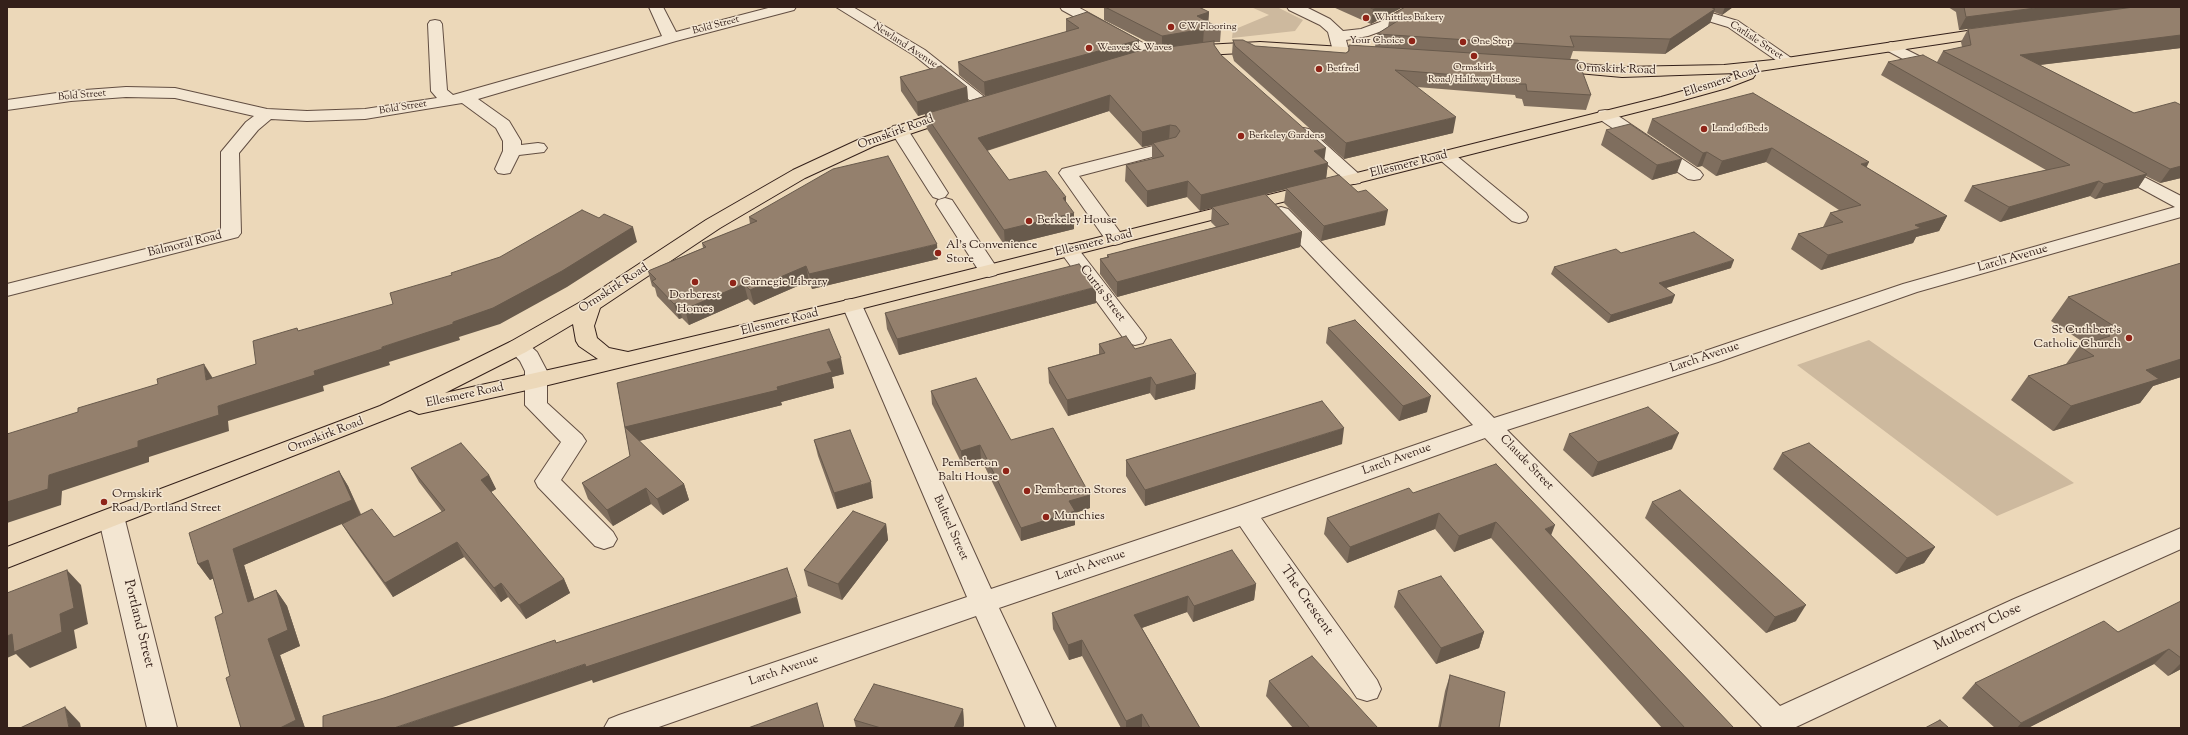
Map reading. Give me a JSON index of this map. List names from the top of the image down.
{
  "streets": {
    "highway": ["Ormskirk Road", "Ellesmere Road"],
    "street": [
      "Bold Street",
      "Carlisle Street",
      "Newland Avenue",
      "Balmoral Road",
      "Larch Avenue",
      "Curtis Street",
      "Claude Street",
      "Bulteel Street",
      "The Crescent",
      "Portland Street",
      "Mulberry Close"
    ]
  },
  "crossings": [
    ["Bold Street", "Balmoral Road"],
    ["Carlisle Street", "Ormskirk Road"],
    ["Carlisle Street", "Ellesmere Road"],
    ["Newland Avenue", "Ormskirk Road"],
    ["Ormskirk Road", "Ellesmere Road"],
    ["Ormskirk Road", "Portland Street"],
    ["Ellesmere Road", "Curtis Street"],
    ["Ellesmere Road", "Claude Street"],
    ["Ellesmere Road", "Bulteel Street"],
    ["Larch Avenue", "Claude Street"],
    ["Larch Avenue", "Bulteel Street"],
    ["Larch Avenue", "The Crescent"],
    ["Claude Street", "Mulberry Close"]
  ],
  "places": [
    "Whittles Bakery",
    "CW Flooring",
    "Your Choice",
    "One Stop",
    "Weaves & Waves",
    "Ormskirk Road/Halfway House",
    "Betfred",
    "Land of Beds",
    "Berkeley Gardens",
    "Berkeley House",
    "Al's Convenience Store",
    "Dorbcrest Homes",
    "Carnegie Library",
    "St Cuthbert's Catholic Church",
    "Pemberton Balti House",
    "Pemberton Stores",
    "Ormskirk Road/Portland Street",
    "Munchies"
  ]
}
